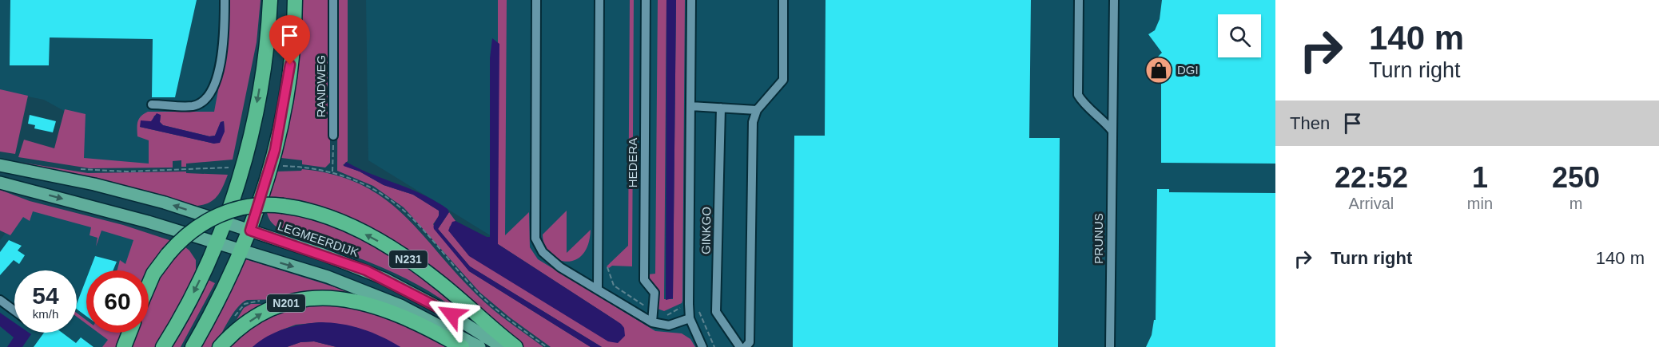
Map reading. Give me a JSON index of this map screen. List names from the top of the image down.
{
  "streets": {
    "highway": ["N231", "N201"],
    "main road": ["LEGMEERDIJK"],
    "street": [
      "RANDWEG",
      "HEDERA",
      "GINKGO",
      "PRUNUS"
    ]
  },
  "places": {
    "shop": ["DGI"]
  },
  "page": {
    "turn": ["140 m", "Turn right"],
    "then": "Then",
    "eta": [
      "22:52",
      "Arrival",
      "1",
      "min",
      "250",
      "m"
    ],
    "list": [
      {
        "name": "Turn right",
        "value": "140 m"
      }
    ],
    "speed": "54 km/h",
    "limit": "60"
  }
}
